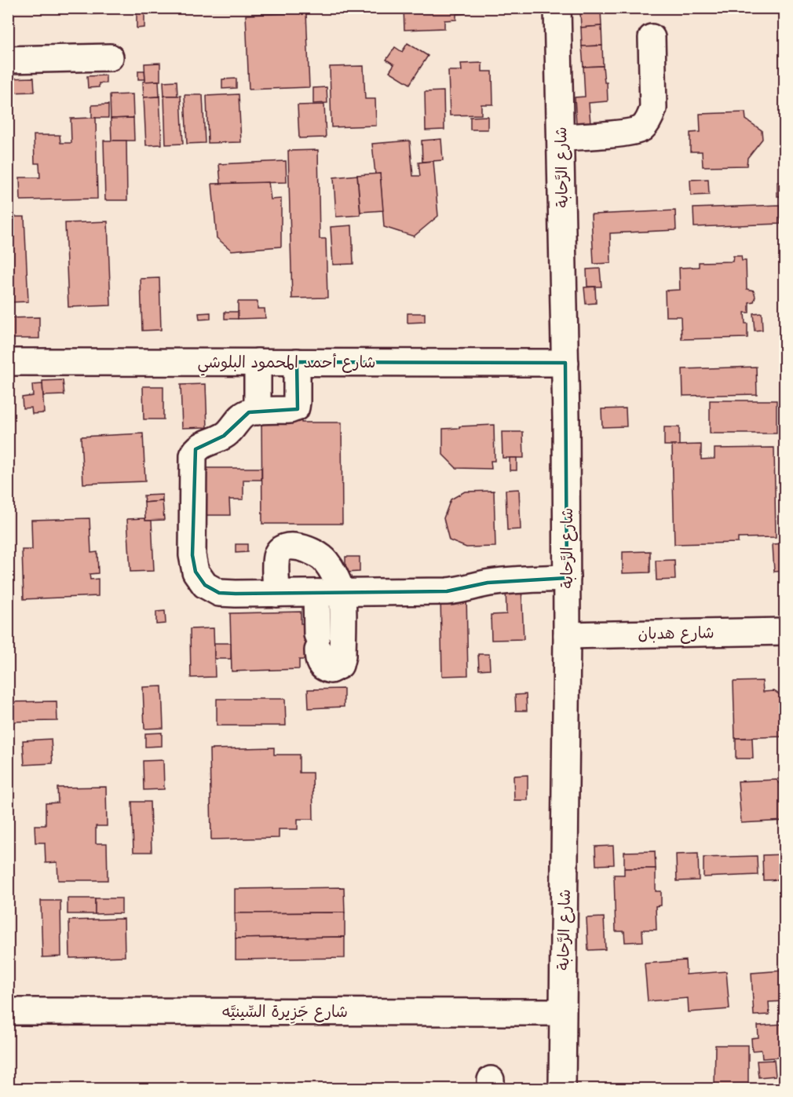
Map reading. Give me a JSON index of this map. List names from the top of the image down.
{
  "streets": {
    "street": [
      "شارع الرَّحابة",
      "شارع أحمد المحمود البلوشي",
      "شارع هدبان",
      "شارع جَزِيرة السِّينيَّه"
    ]
  },
  "crossings": [
    ["شارع الرَّحابة", "شارع أحمد المحمود البلوشي"],
    ["شارع الرَّحابة", "شارع هدبان"],
    ["شارع الرَّحابة", "شارع جَزِيرة السِّينيَّه"]
  ]
}
